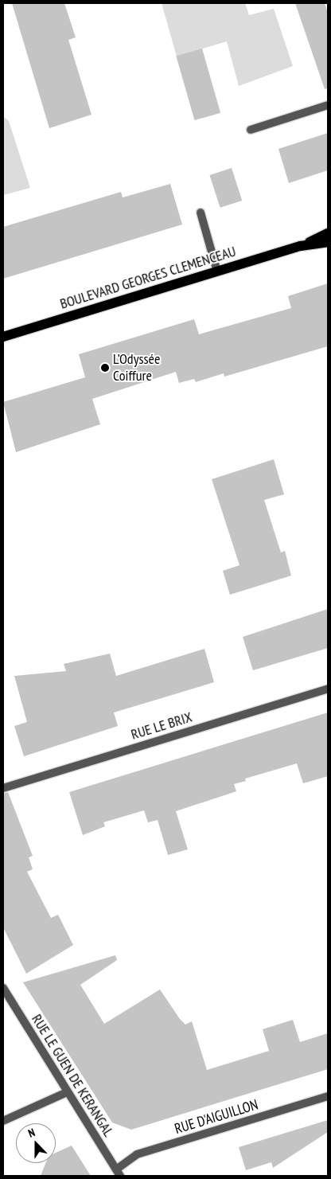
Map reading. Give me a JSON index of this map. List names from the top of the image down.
{
  "streets": {
    "main road": ["BOULEVARD GEORGES CLEMENCEAU"],
    "street": ["RUE LE BRIX", "RUE LE GUEN DE KERANGAL", "RUE D'AIGUILLON"]
  },
  "crossings": [
    ["RUE LE GUEN DE KERANGAL", "RUE D'AIGUILLON"]
  ],
  "places": ["L’Odyssée Coiffure"],
  "north": "top"
}
